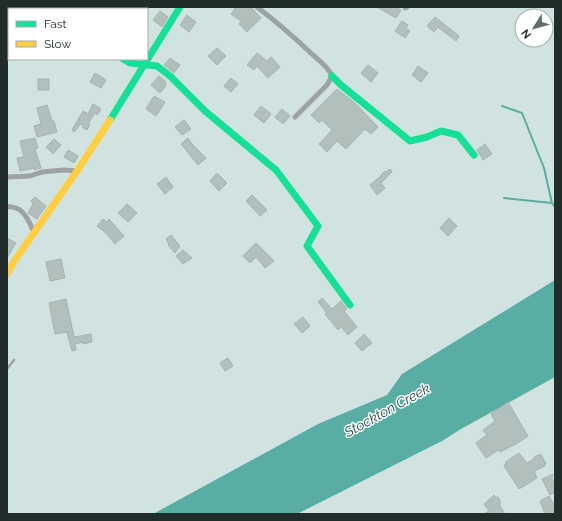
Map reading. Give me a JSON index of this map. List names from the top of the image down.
{
  "water": ["Stockton Creek"],
  "legend": ["Fast", "Slow"],
  "north": "bottom left"
}
